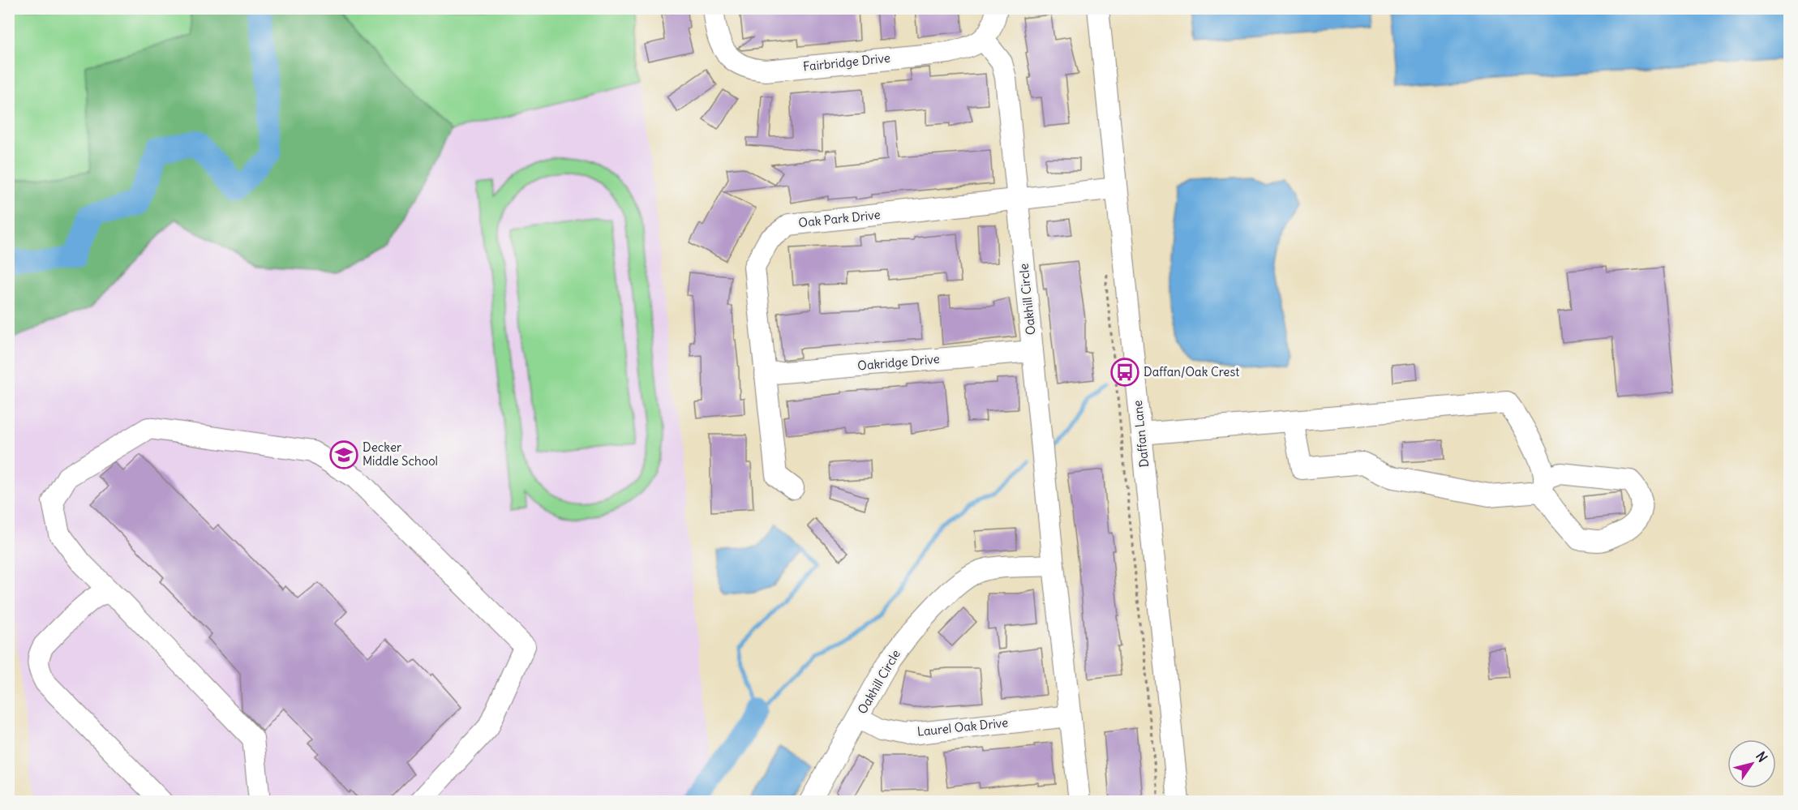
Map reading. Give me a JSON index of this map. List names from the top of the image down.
{
  "streets": {
    "street": [
      "Fairbridge Drive",
      "Oak Park Drive",
      "Oakhill Circle",
      "Oakridge Drive",
      "Daffan Lane",
      "Laurel Oak Drive"
    ]
  },
  "crossings": [
    ["Fairbridge Drive", "Oakhill Circle"],
    ["Oak Park Drive", "Oakhill Circle"],
    ["Oak Park Drive", "Oakridge Drive"],
    ["Oak Park Drive", "Daffan Lane"],
    ["Oakhill Circle", "Oakridge Drive"],
    ["Oakhill Circle", "Laurel Oak Drive"]
  ],
  "places": {
    "bus stop": ["Daffan/Oak Crest"],
    "school or university": ["Decker Middle School"]
  },
  "north": "top right"
}
